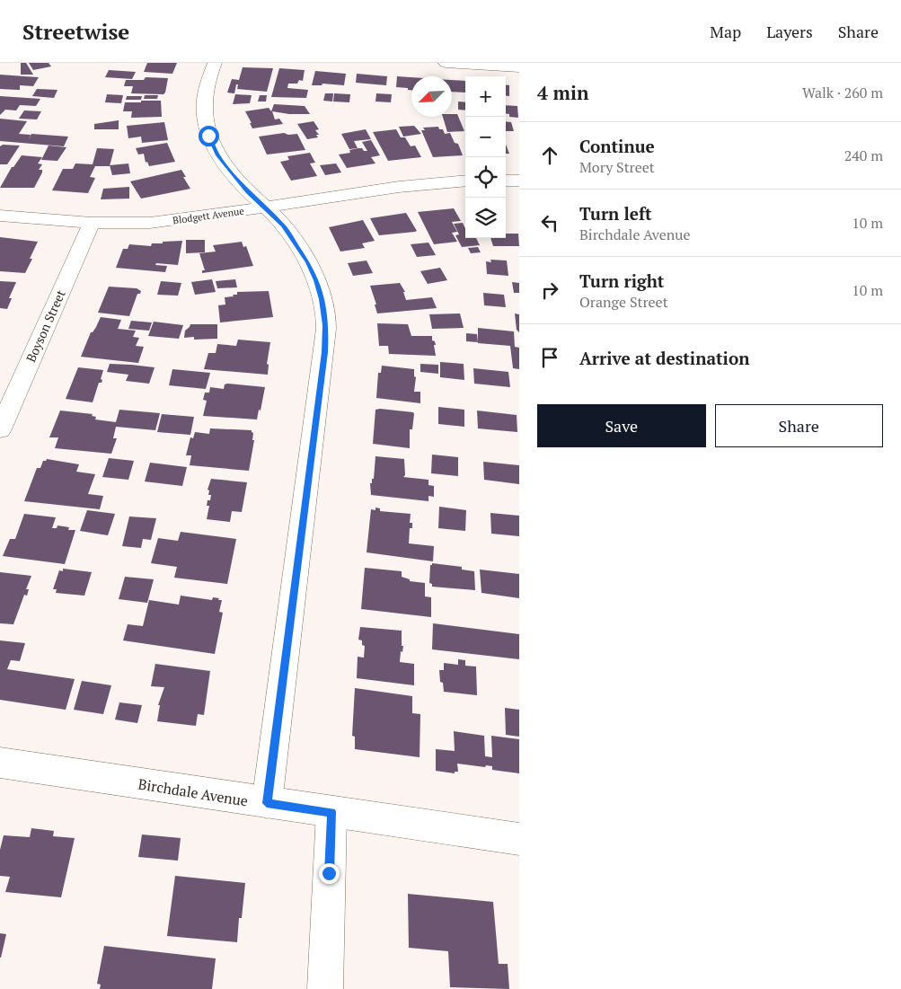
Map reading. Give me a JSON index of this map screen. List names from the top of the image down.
{
  "streets": {
    "street": ["Blodgett Avenue", "Boyson Street", "Birchdale Avenue"]
  },
  "crossings": [
    ["Blodgett Avenue", "Boyson Street"]
  ],
  "north": "bottom left",
  "page": {
    "header": "Streetwise",
    "nav": ["Map", "Layers", "Share"],
    "heading": ["4 min", "Walk · 260 m"],
    "map_buttons": ["+", "−"],
    "list": [
      ["Continue", "Mory Street", "240 m"],
      ["Turn left", "Birchdale Avenue", "10 m"],
      ["Turn right", "Orange Street", "10 m"],
      "Arrive at destination"
    ],
    "buttons": ["Save", "Share"]
  }
}
